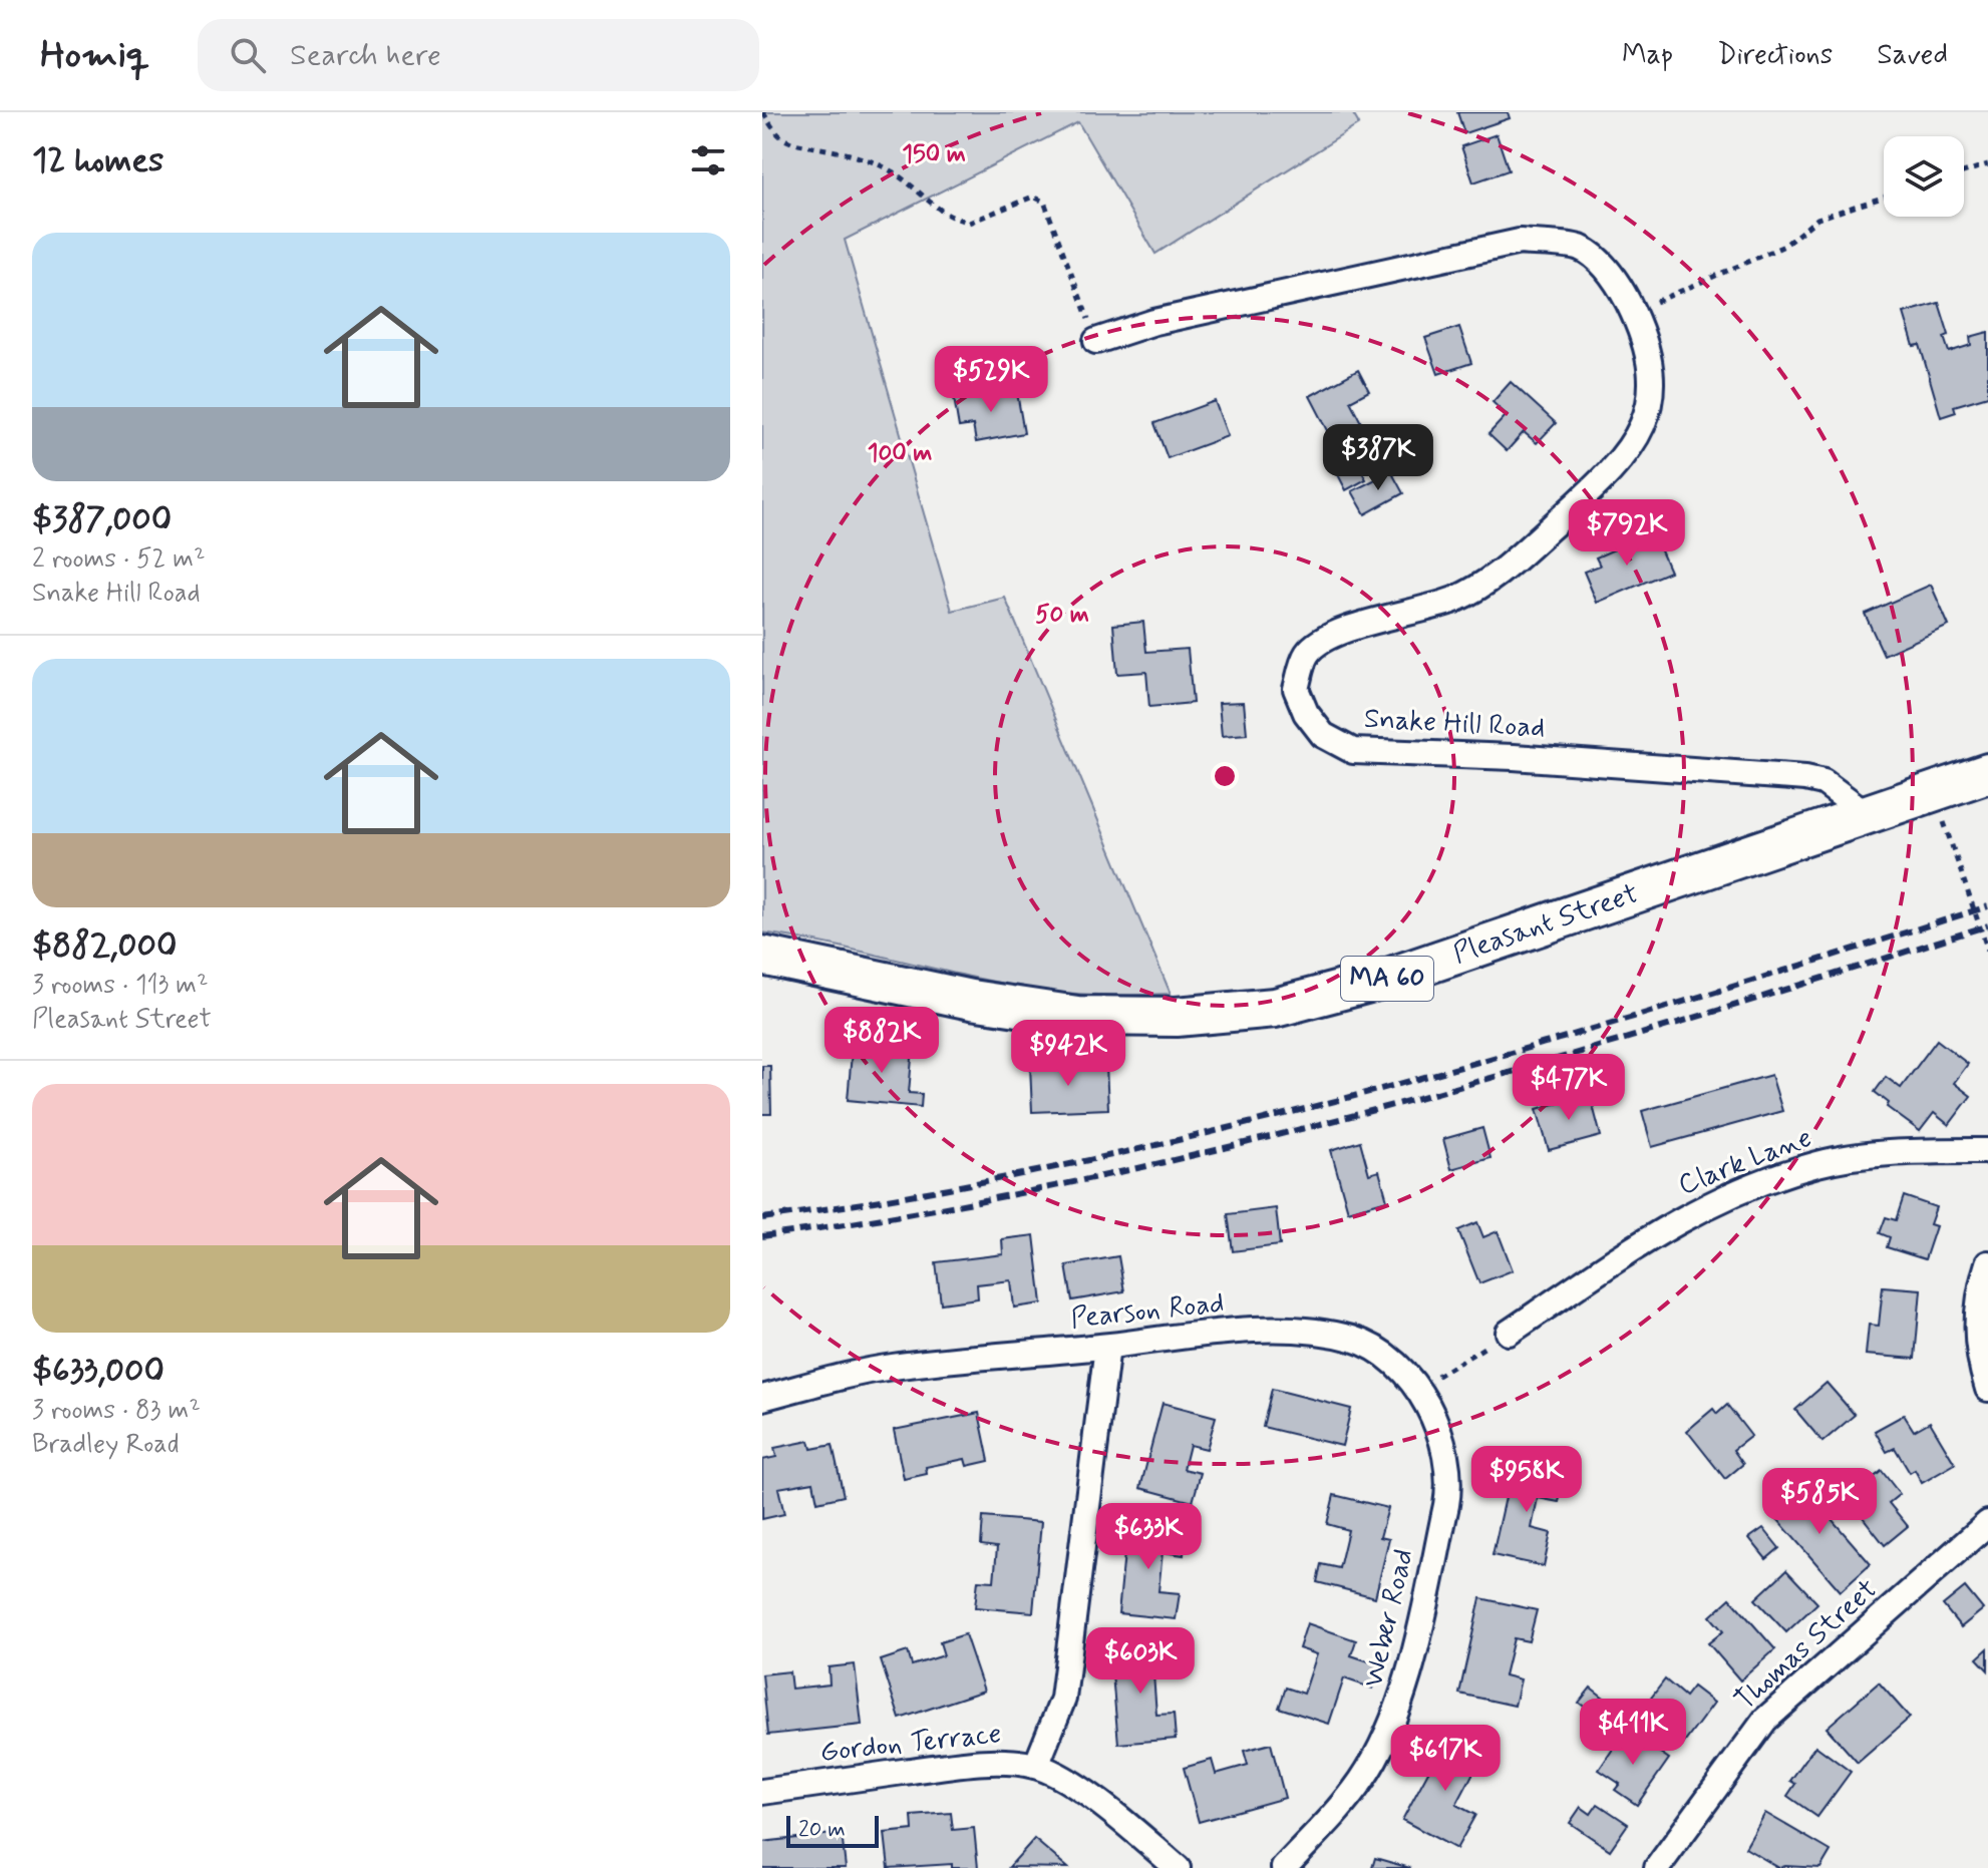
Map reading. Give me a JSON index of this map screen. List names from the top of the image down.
{
  "streets": {
    "main road": ["Pleasant Street", "MA 60"],
    "street": [
      "Snake Hill Road",
      "Clark Lane",
      "Pearson Road",
      "Weber Road",
      "Thomas Street",
      "Gordon Terrace"
    ]
  },
  "crossings": [
    ["Snake Hill Road", "Pleasant Street"],
    ["Pearson Road", "Weber Road"]
  ],
  "scale_bar": "20 m",
  "page": {
    "header": "Homiq",
    "search": "Search here",
    "nav": ["Map", "Directions", "Saved"],
    "heading": "12 homes",
    "list": [
      {
        "name": "$387,000",
        "note": "2 rooms · 52 m² · Snake Hill Road"
      },
      {
        "name": "$882,000",
        "note": "3 rooms · 113 m² · Pleasant Street"
      },
      {
        "name": "$633,000",
        "note": "3 rooms · 83 m² · Bradley Road"
      }
    ],
    "price": [
      "$529K",
      "$387K",
      "$792K",
      "$882K",
      "$942K",
      "$477K",
      "$958K",
      "$585K",
      "$633K",
      "$603K",
      "$411K",
      "$617K"
    ],
    "scale": "20 m"
  },
  "rings": ["150 m", "100 m", "50 m"]
}
